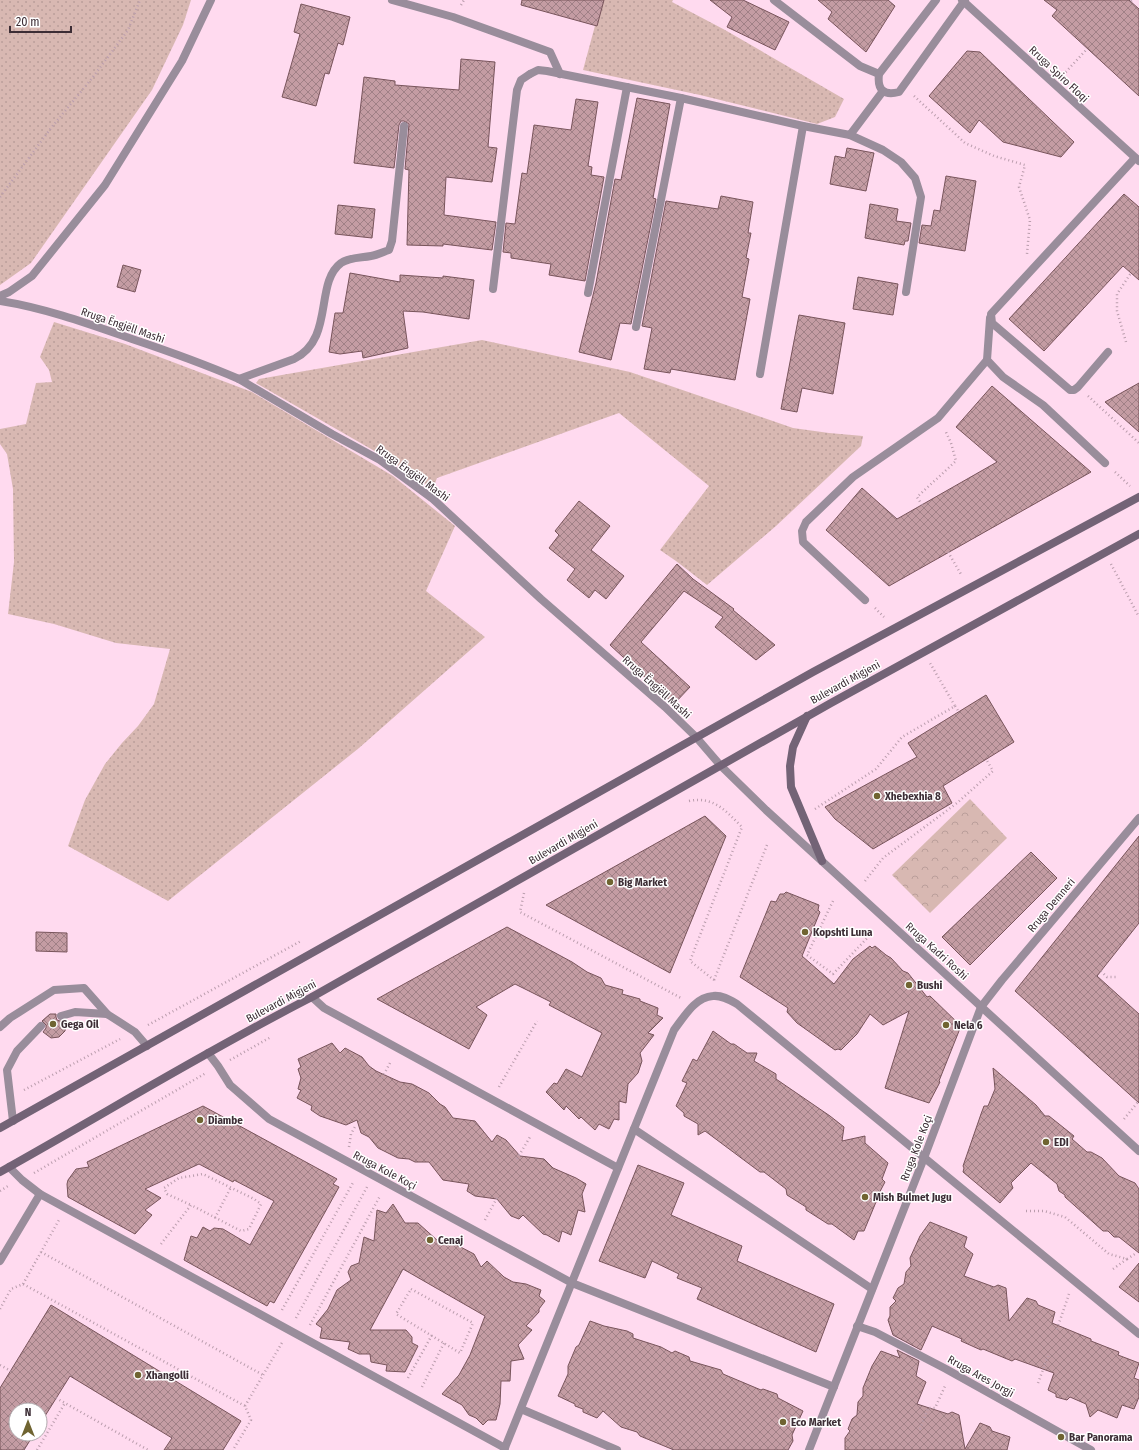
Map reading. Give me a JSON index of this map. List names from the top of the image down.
{
  "streets": {
    "main road": ["Bulevardi Migjeni"],
    "street": [
      "Rruga Spiro Floqi",
      "Rruga Ëngjëll Mashi",
      "Rruga Demneri",
      "Rruga Kadri Roshi",
      "Rruga Kole Koçi",
      "Rruga Ares Jorgji"
    ]
  },
  "crossings": [
    ["Rruga Ëngjëll Mashi", "Bulevardi Migjeni"],
    ["Rruga Ëngjëll Mashi", "Rruga Kadri Roshi"],
    ["Bulevardi Migjeni", "Rruga Kadri Roshi"],
    ["Bulevardi Migjeni", "Rruga Kole Koçi"],
    ["Rruga Demneri", "Rruga Kadri Roshi"],
    ["Rruga Demneri", "Rruga Kole Koçi"],
    ["Rruga Kadri Roshi", "Rruga Kole Koçi"],
    ["Rruga Kole Koçi", "Rruga Ares Jorgji"]
  ],
  "places": [
    "Xhebexhia 8",
    "Big Market",
    "Kopshti Luna",
    "Bushi",
    "Gega Oil",
    "Nela 6",
    "Diambe",
    "EDI",
    "Mish Bulmet Jugu",
    "Cenaj",
    "Xhangolli",
    "Eco Market",
    "Bar Panorama"
  ],
  "scale_bar": "20 m",
  "north": "top"
}
